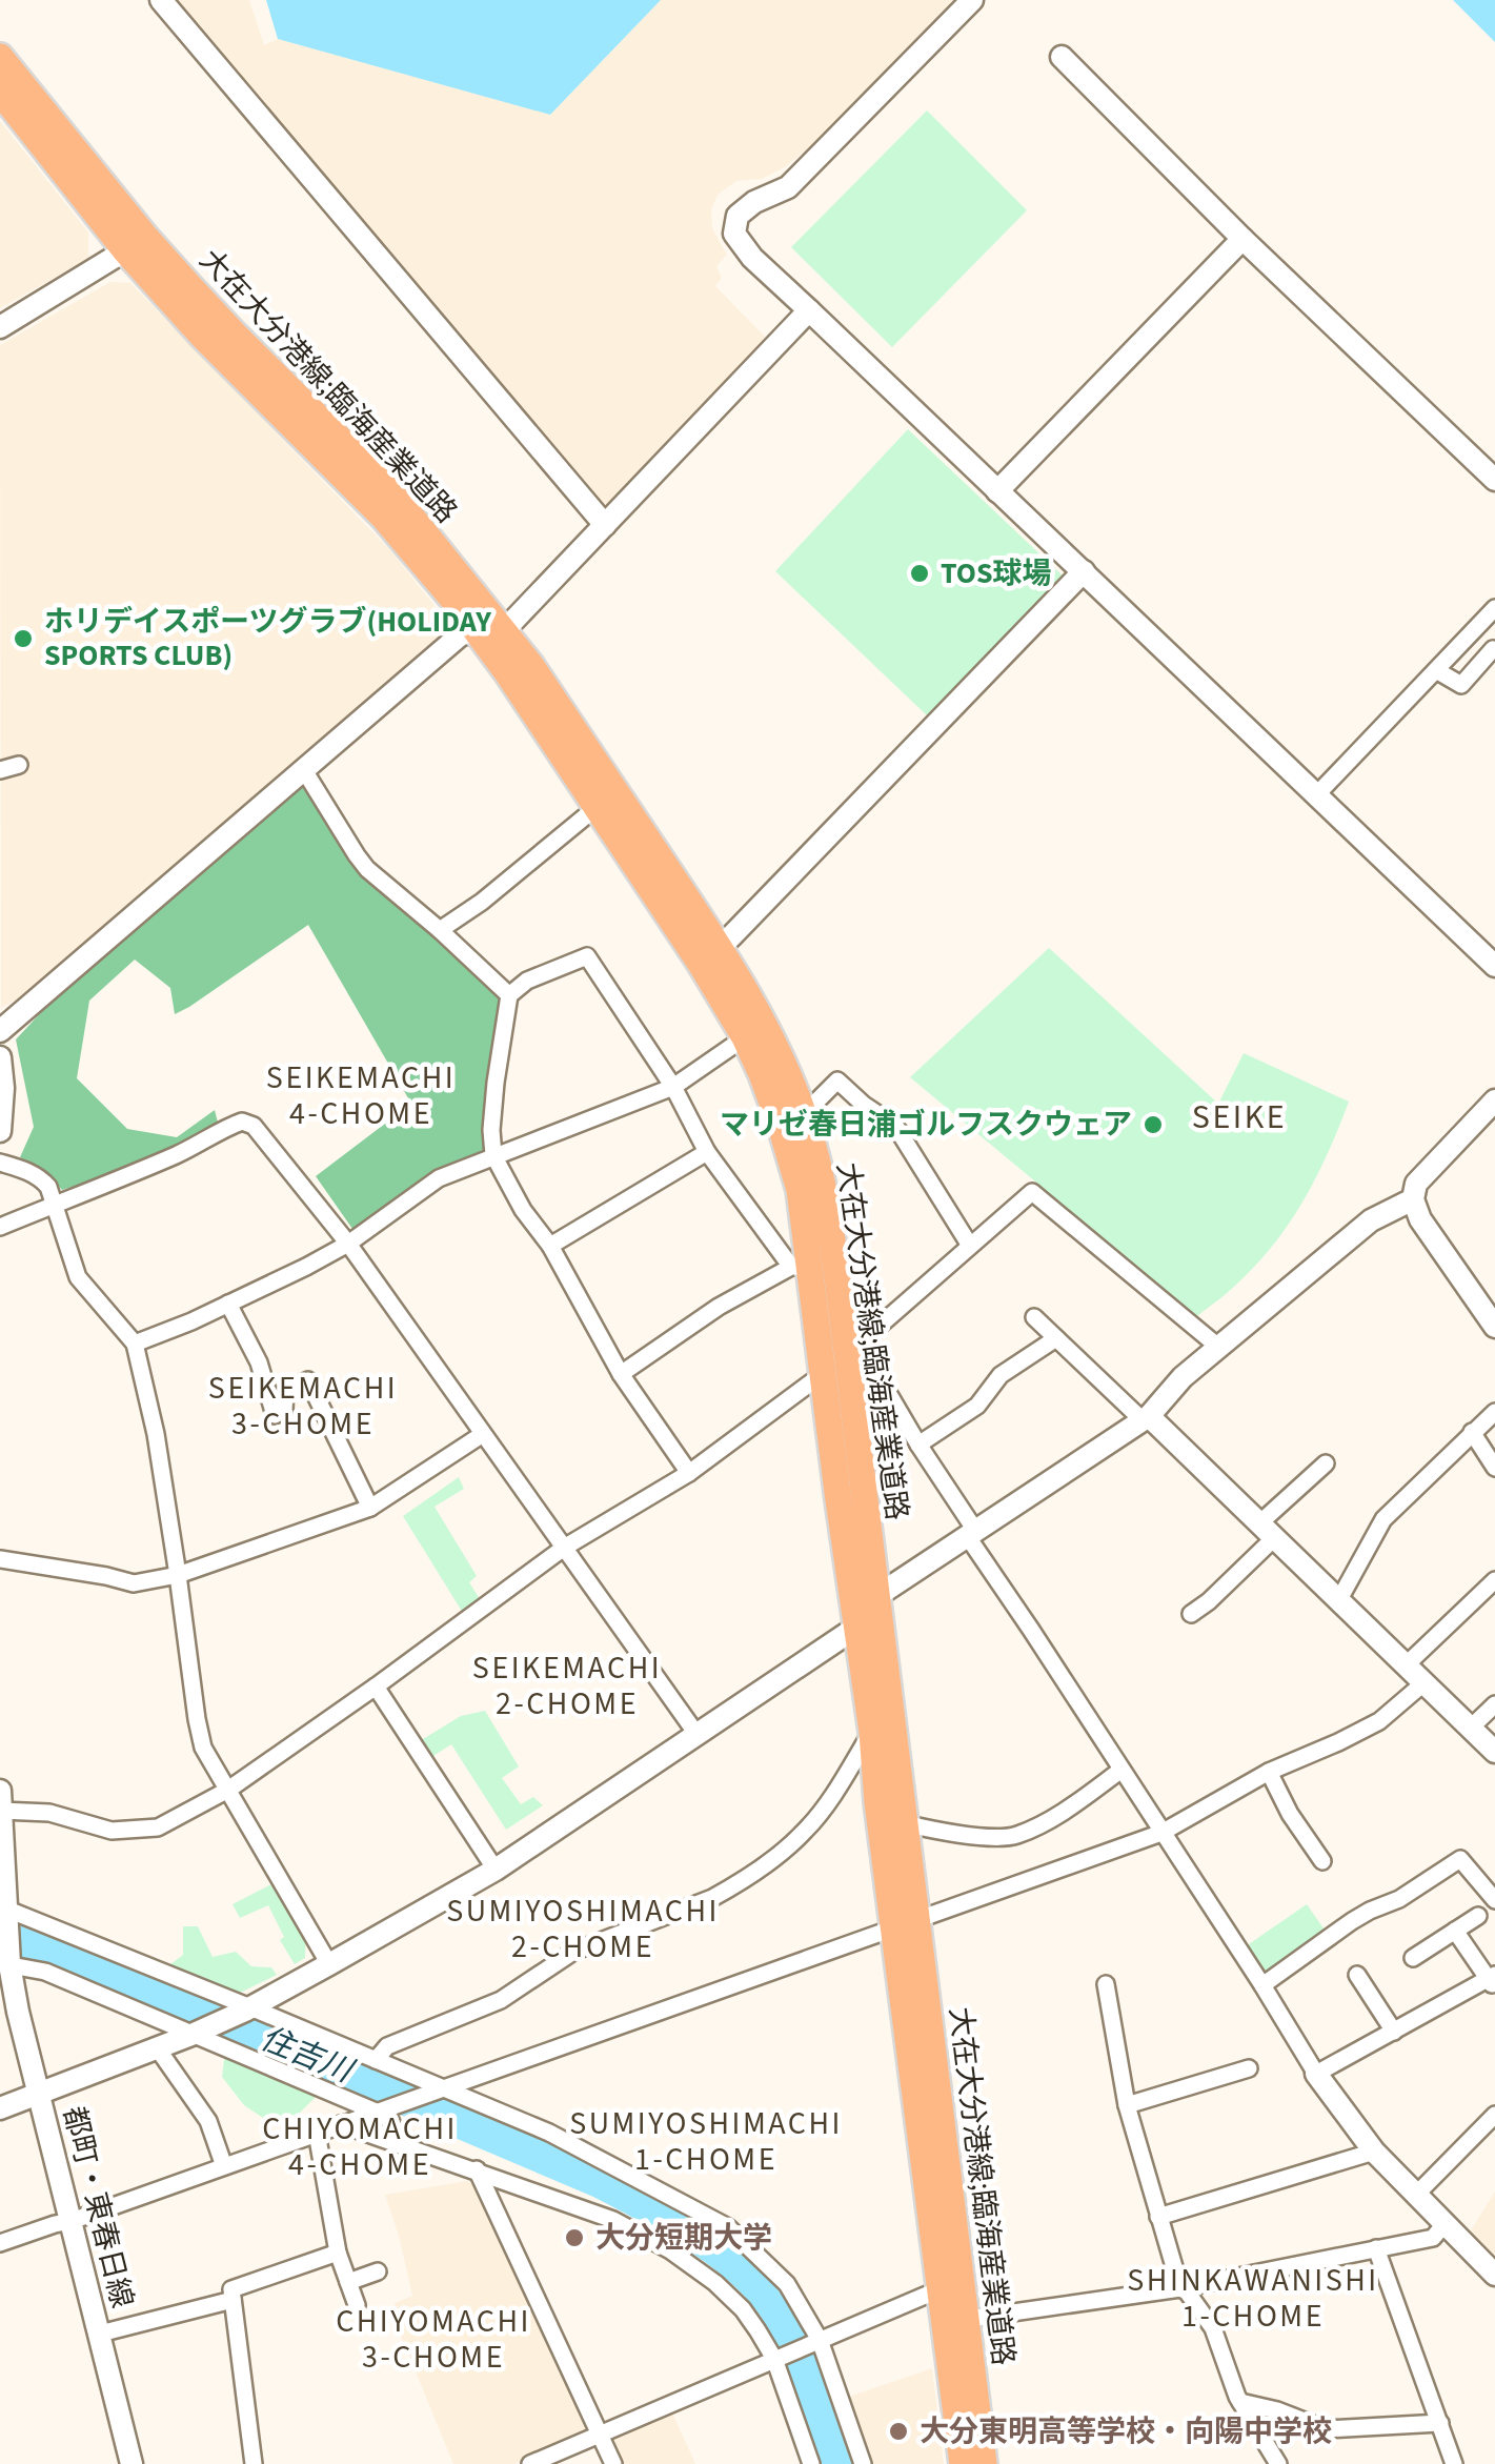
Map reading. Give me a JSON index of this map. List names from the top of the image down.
{
  "streets": {
    "main road": ["大在大分港線;臨海産業道路"],
    "street": ["都町・東春日線"]
  },
  "districts": [
    "SEIKEMACHI 4-CHOME",
    "SEIKE",
    "SEIKEMACHI 3-CHOME",
    "SEIKEMACHI 2-CHOME",
    "SUMIYOSHIMACHI 2-CHOME",
    "SUMIYOSHIMACHI 1-CHOME",
    "CHIYOMACHI 4-CHOME",
    "SHINKAWANISHI 1-CHOME",
    "CHIYOMACHI 3-CHOME"
  ],
  "water": ["住吉川"],
  "places": [
    "TOS球場",
    "ホリデイスポーツグラブ(HOLIDAY SPORTS CLUB)",
    "マリゼ春日浦ゴルフスクウェア",
    "大分短期大学",
    "大分東明高等学校・向陽中学校"
  ]
}
